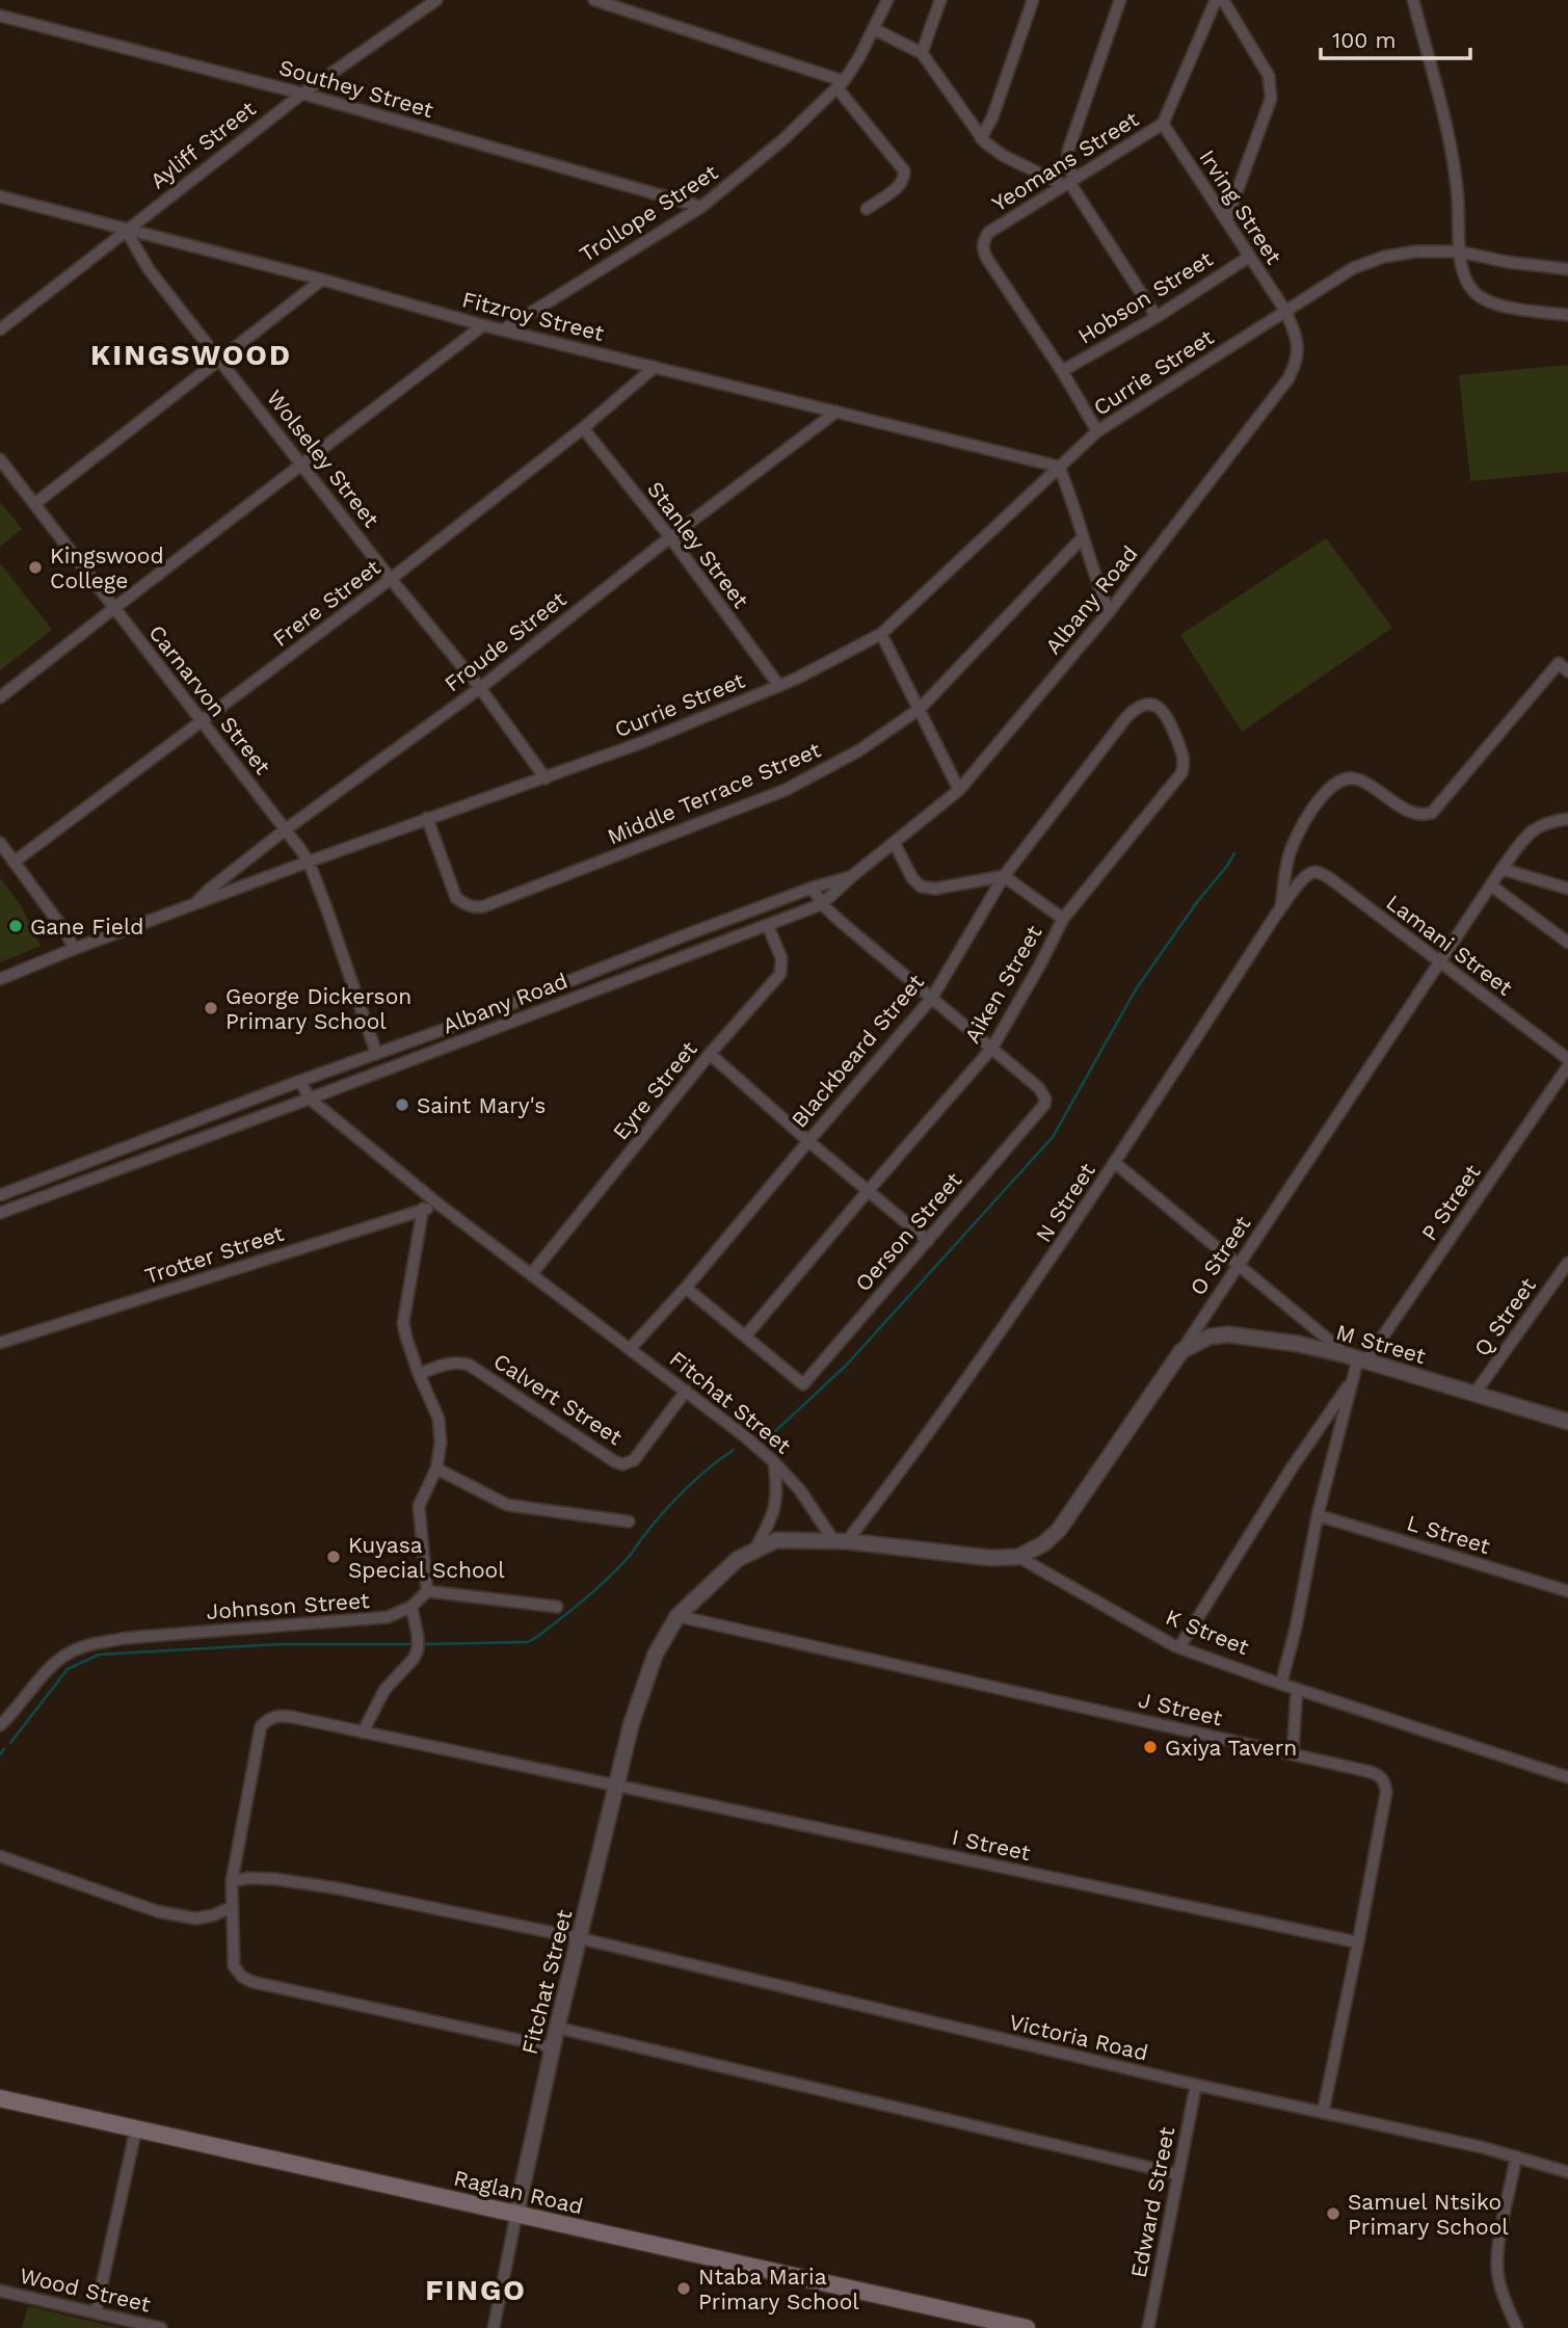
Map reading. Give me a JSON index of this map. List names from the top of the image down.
{
  "streets": {
    "main road": ["Raglan Road"],
    "street": [
      "Southey Street",
      "Ayliff Street",
      "Yeomans Street",
      "Irving Street",
      "Trollope Street",
      "Hobson Street",
      "Fitzroy Street",
      "Currie Street",
      "Wolseley Street",
      "Stanley Street",
      "Albany Road",
      "Frere Street",
      "Froude Street",
      "Carnarvon Street",
      "Middle Terrace Street",
      "Lamani Street",
      "Aiken Street",
      "Blackbeard Street",
      "Eyre Street",
      "N Street",
      "P Street",
      "Oerson Street",
      "Trotter Street",
      "O Street",
      "Q Street",
      "M Street",
      "Calvert Street",
      "Fitchat Street",
      "L Street",
      "Johnson Street",
      "K Street",
      "J Street",
      "I Street",
      "Victoria Road",
      "Edward Street",
      "Wood Street"
    ]
  },
  "crossings": [
    ["Southey Street", "Ayliff Street"],
    ["Southey Street", "Trollope Street"],
    ["Ayliff Street", "Fitzroy Street"],
    ["Ayliff Street", "Wolseley Street"],
    ["Yeomans Street", "Irving Street"],
    ["Yeomans Street", "Hobson Street"],
    ["Irving Street", "Hobson Street"],
    ["Irving Street", "Currie Street"],
    ["Irving Street", "Albany Road"],
    ["Trollope Street", "Fitzroy Street"],
    ["Fitzroy Street", "Currie Street"],
    ["Fitzroy Street", "Wolseley Street"],
    ["Fitzroy Street", "Frere Street"],
    ["Fitzroy Street", "Froude Street"],
    ["Currie Street", "Wolseley Street"],
    ["Currie Street", "Stanley Street"],
    ["Currie Street", "Albany Road"],
    ["Currie Street", "Froude Street"],
    ["Currie Street", "Carnarvon Street"],
    ["Currie Street", "Middle Terrace Street"],
    ["Wolseley Street", "Frere Street"],
    ["Wolseley Street", "Froude Street"],
    ["Stanley Street", "Frere Street"],
    ["Stanley Street", "Froude Street"],
    ["Albany Road", "Carnarvon Street"],
    ["Albany Road", "Eyre Street"],
    ["Albany Road", "Fitchat Street"],
    ["Frere Street", "Carnarvon Street"],
    ["Froude Street", "Carnarvon Street"],
    ["Lamani Street", "N Street"],
    ["Lamani Street", "O Street"],
    ["Aiken Street", "Blackbeard Street"],
    ["Aiken Street", "Oerson Street"],
    ["Blackbeard Street", "Fitchat Street"],
    ["Eyre Street", "Fitchat Street"],
    ["N Street", "Fitchat Street"],
    ["N Street", "K Street"],
    ["P Street", "M Street"],
    ["P Street", "L Street"],
    ["P Street", "K Street"],
    ["Trotter Street", "Fitchat Street"],
    ["O Street", "M Street"],
    ["O Street", "K Street"],
    ["Q Street", "M Street"],
    ["Calvert Street", "Fitchat Street"],
    ["Fitchat Street", "K Street"],
    ["Fitchat Street", "J Street"],
    ["Fitchat Street", "I Street"],
    ["Fitchat Street", "Victoria Road"],
    ["Fitchat Street", "Raglan Road"],
    ["J Street", "I Street"],
    ["J Street", "Victoria Road"],
    ["I Street", "Victoria Road"],
    ["Victoria Road", "Edward Street"]
  ],
  "districts": ["KINGSWOOD", "FINGO"],
  "places": [
    "Kingswood College",
    "Gane Field",
    "George Dickerson Primary School",
    "Saint Mary's",
    "Kuyasa Special School",
    "Gxiya Tavern",
    "Samuel Ntsiko Primary School",
    "Ntaba Maria Primary School"
  ],
  "scale_bar": "100 m"
}
